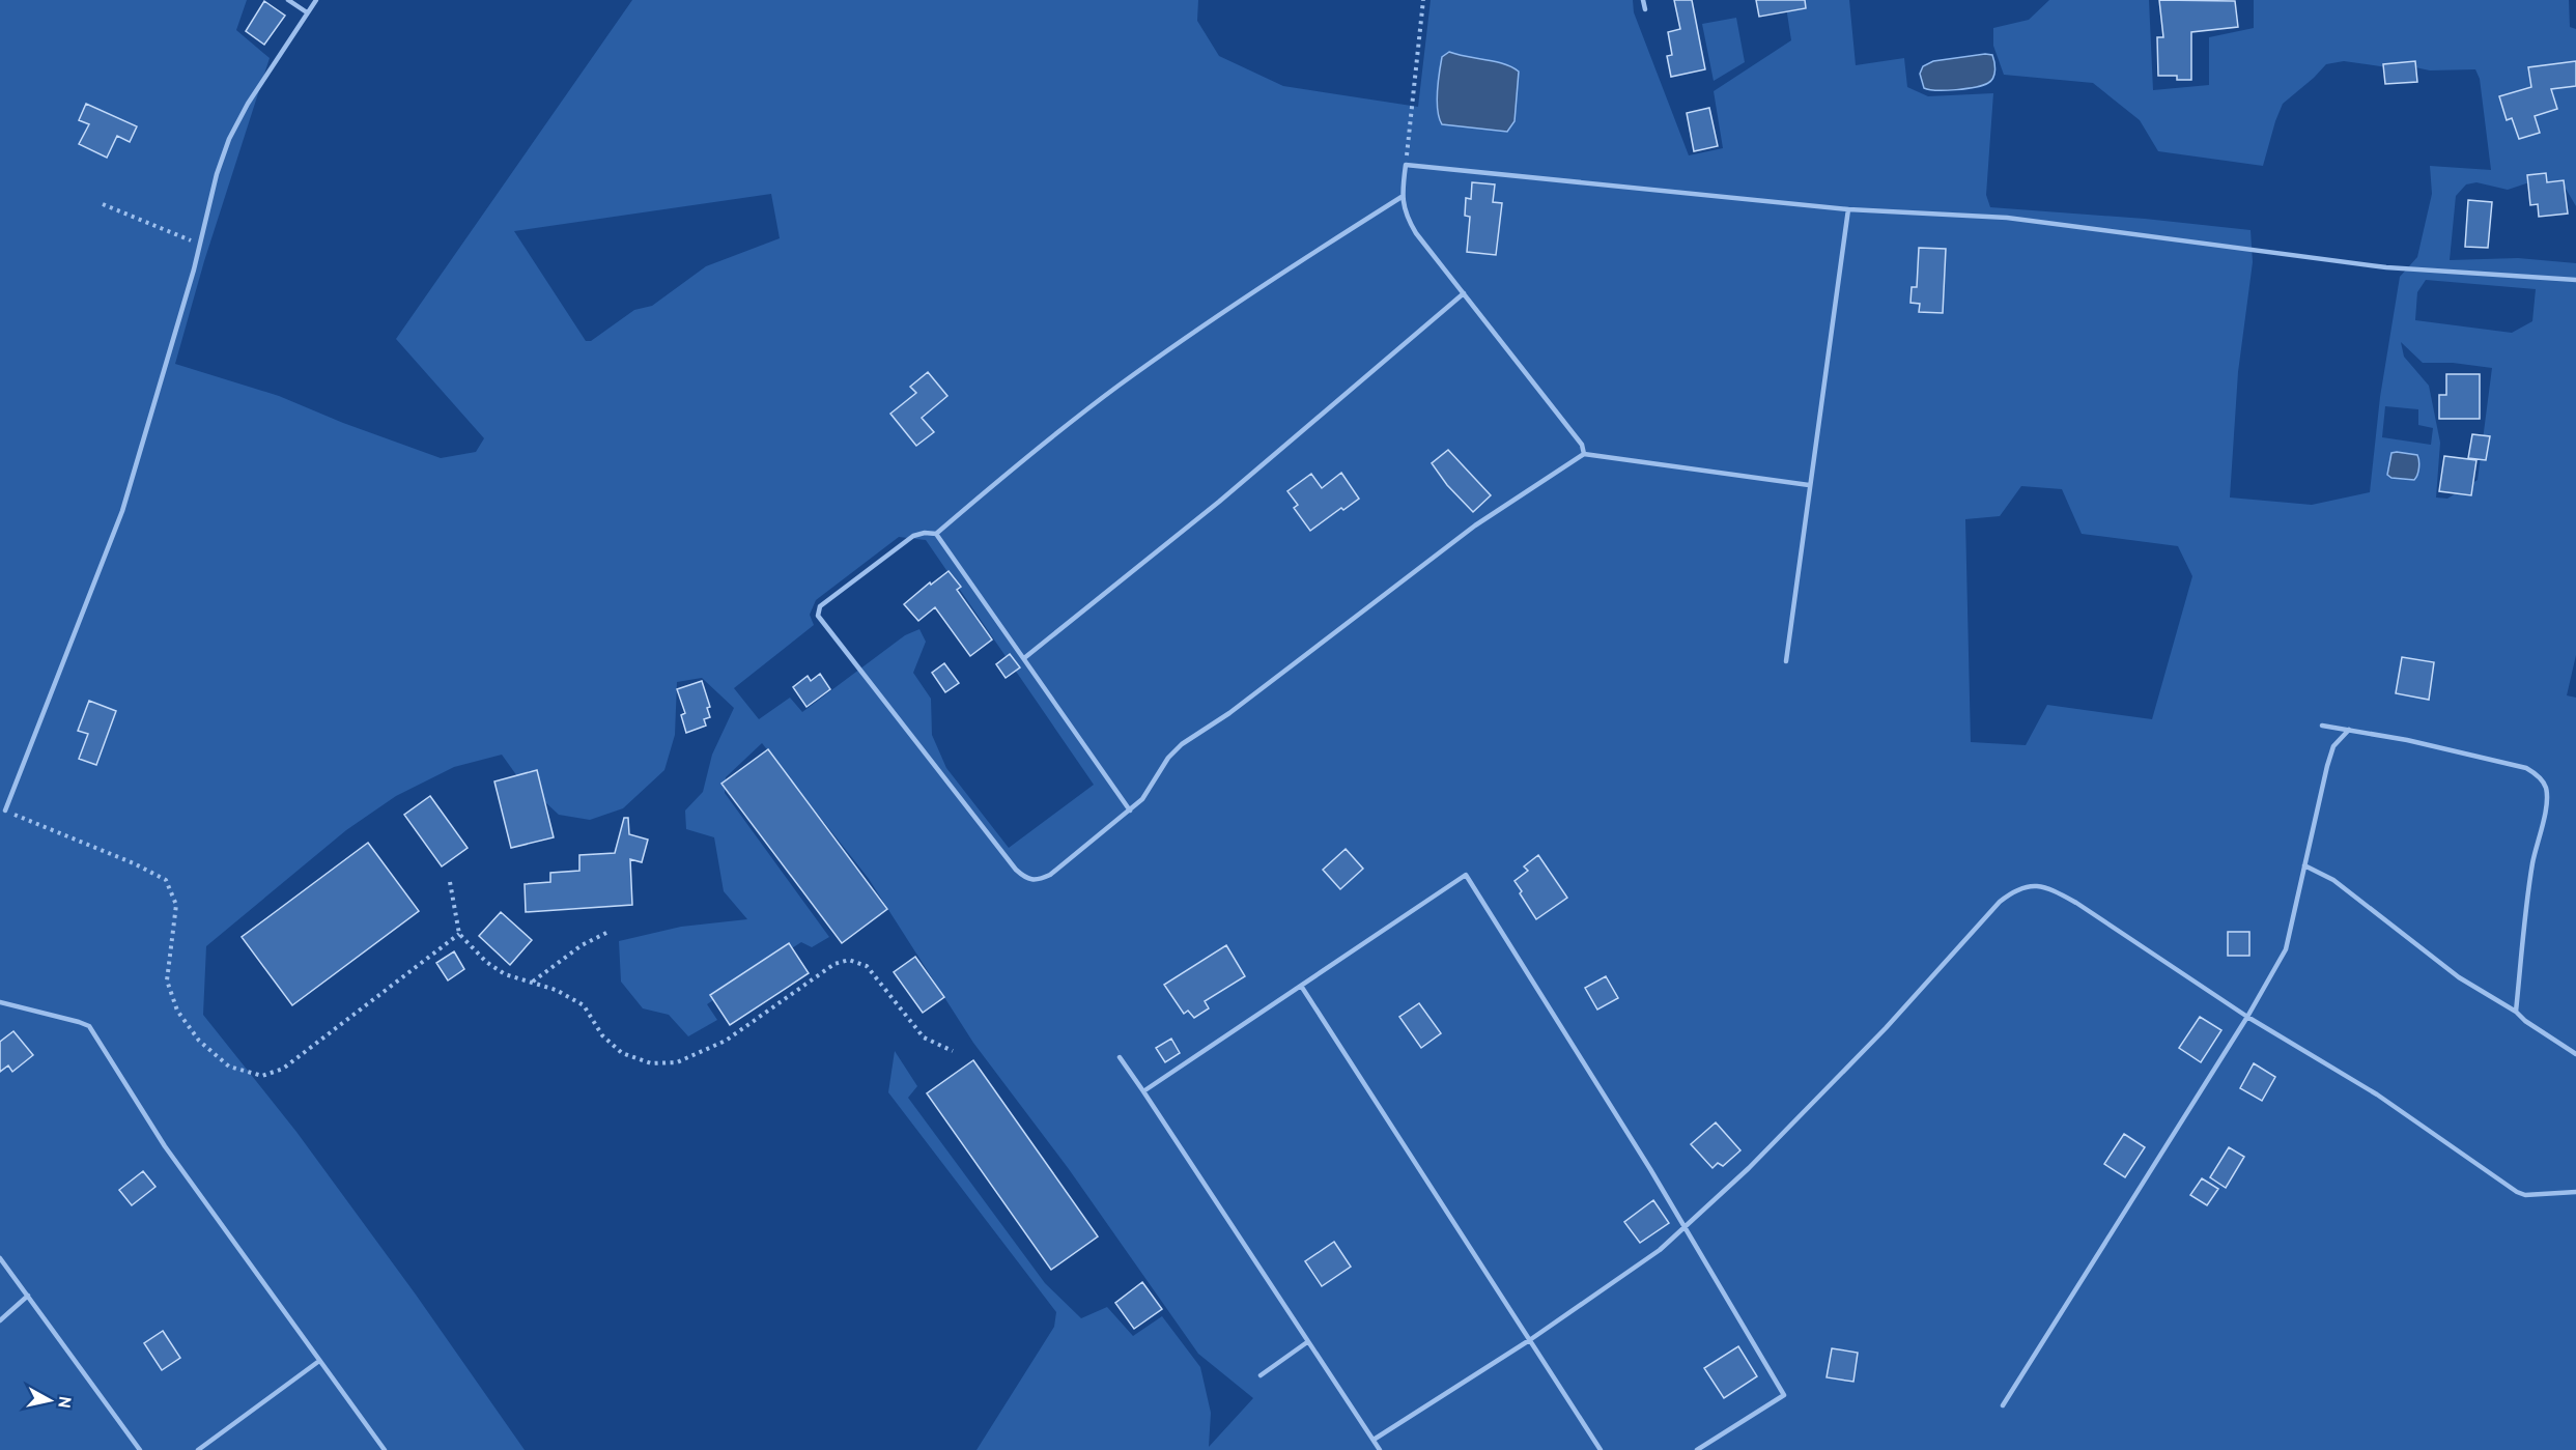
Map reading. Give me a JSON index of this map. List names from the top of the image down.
{
  "north": "right"
}
